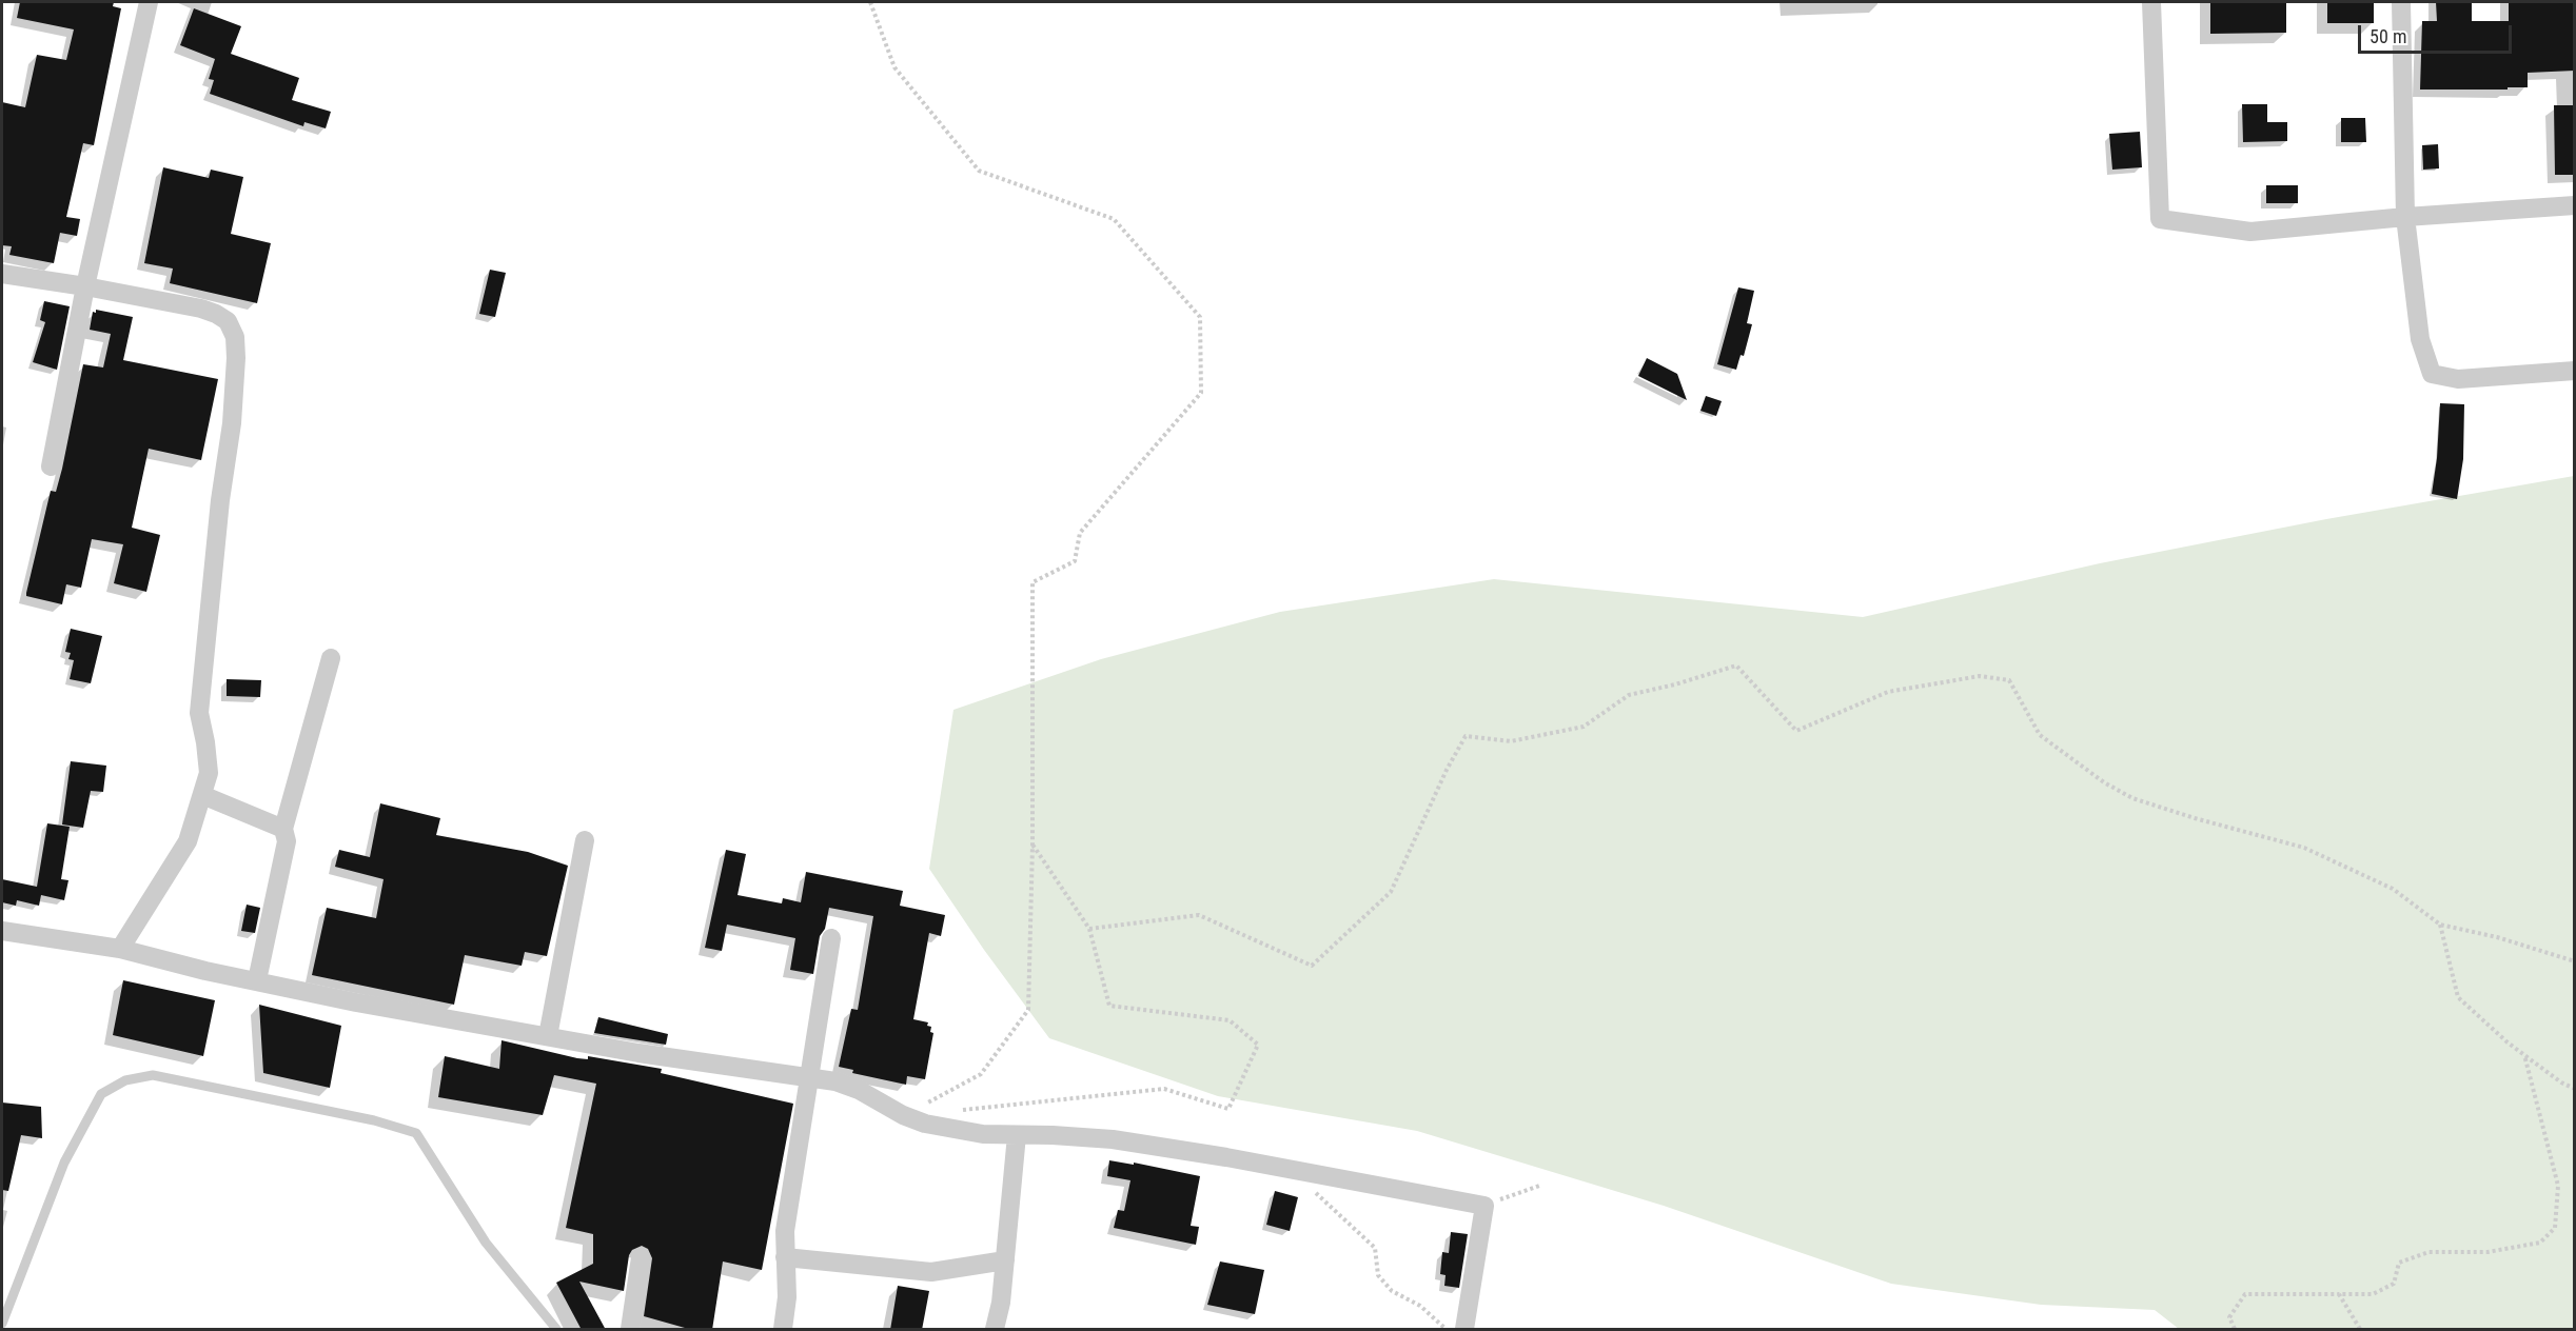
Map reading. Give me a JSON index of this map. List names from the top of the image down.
{
  "scale_bar": "50 m"
}
